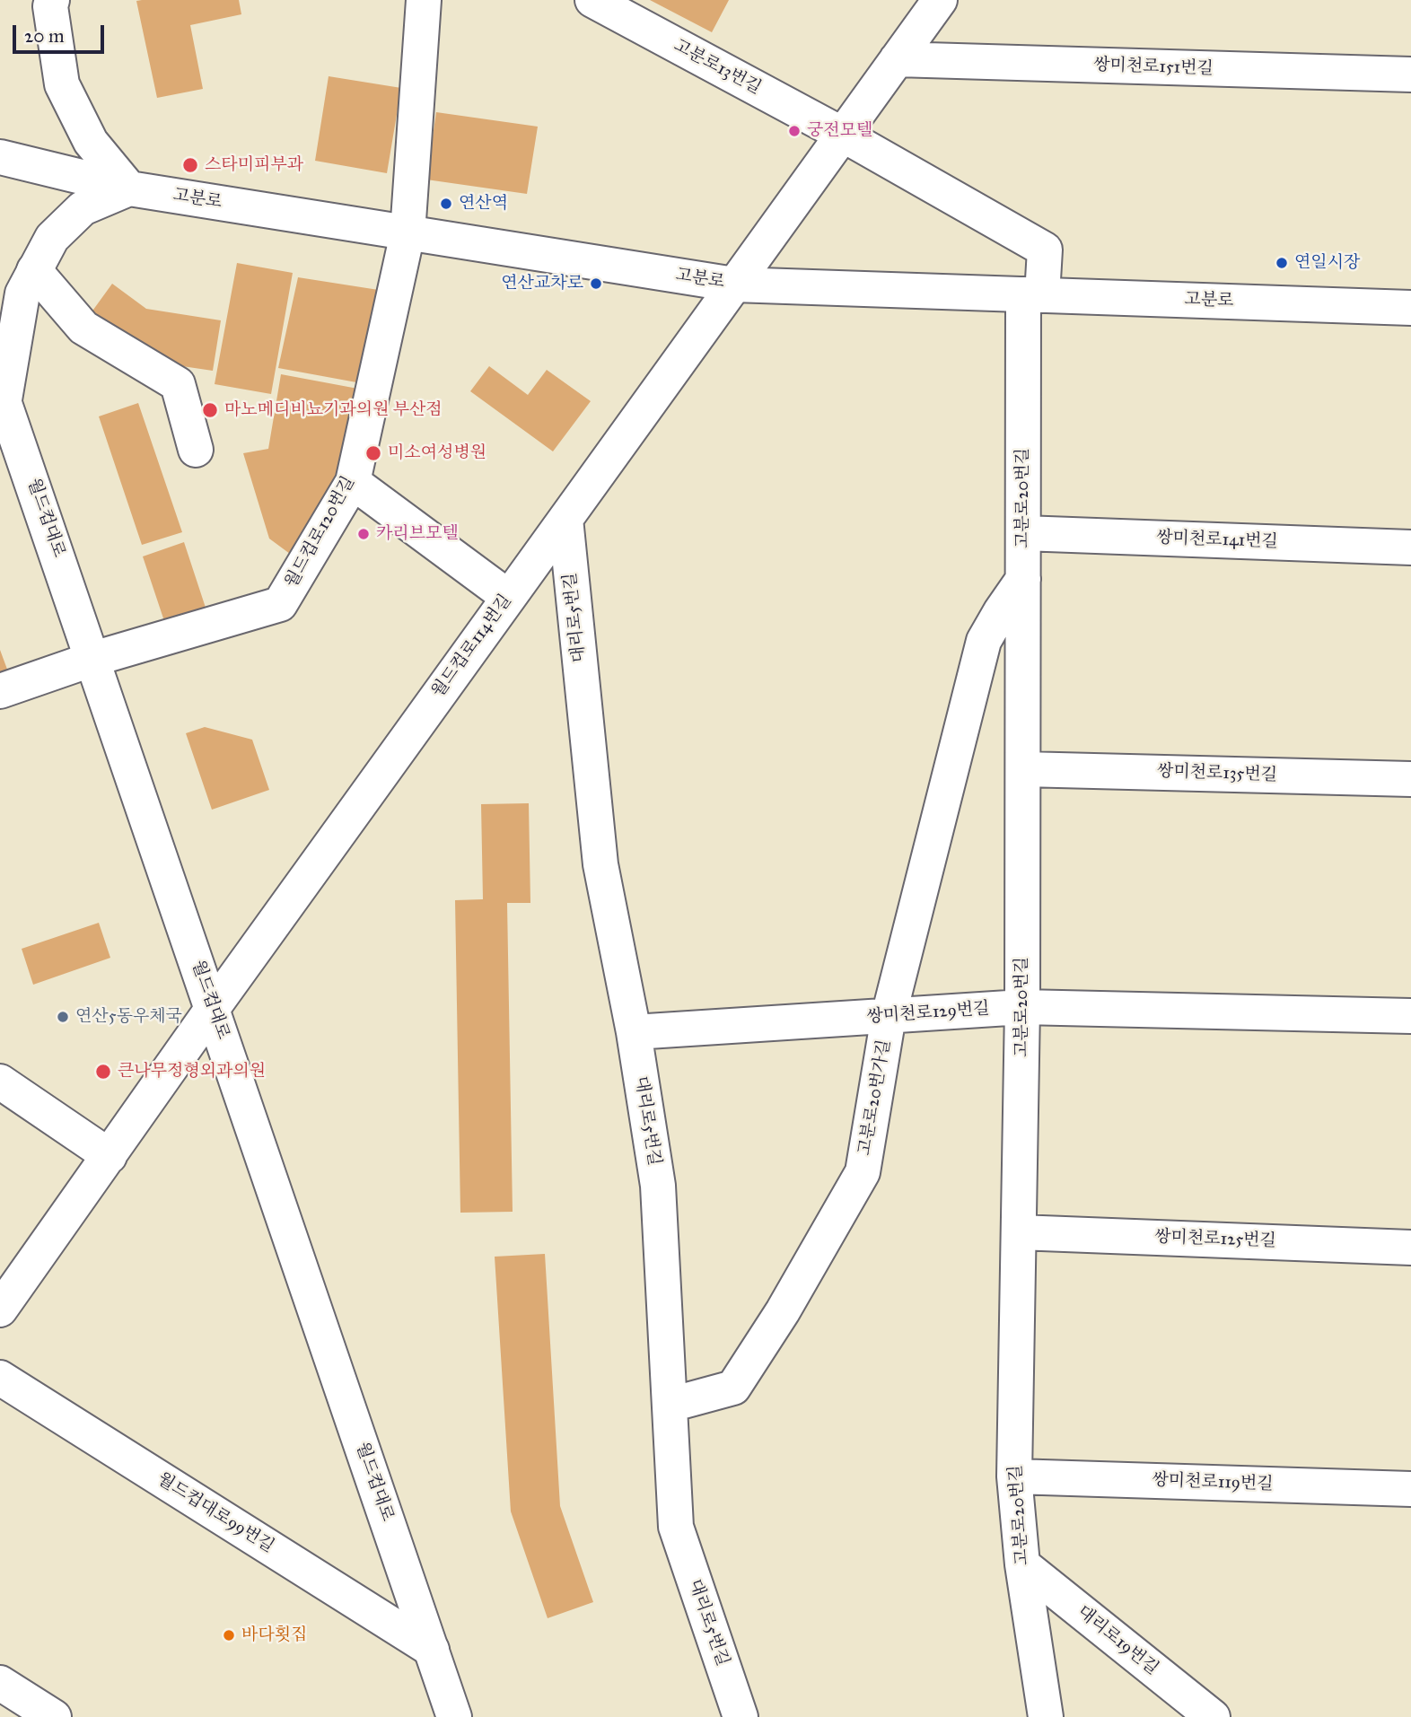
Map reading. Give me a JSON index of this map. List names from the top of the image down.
{
  "streets": {
    "street": [
      "고분로13번길",
      "쌍미천로151번길",
      "고분로",
      "고분로20번길",
      "월드컵대로",
      "월드컵로120번길",
      "쌍미천로141번길",
      "대리로5번길",
      "월드컵로114번길",
      "쌍미천로135번길",
      "쌍미천로129번길",
      "고분로20번가길",
      "쌍미천로125번길",
      "쌍미천로119번길",
      "월드컵대로99번길",
      "대리로19번길"
    ]
  },
  "crossings": [
    ["고분로13번길", "고분로"],
    ["고분로13번길", "고분로20번길"],
    ["고분로", "고분로20번길"],
    ["고분로", "월드컵로120번길"],
    ["고분로", "월드컵로114번길"],
    ["고분로20번길", "쌍미천로141번길"],
    ["고분로20번길", "쌍미천로135번길"],
    ["고분로20번길", "쌍미천로129번길"],
    ["고분로20번길", "고분로20번가길"],
    ["고분로20번길", "쌍미천로125번길"],
    ["고분로20번길", "쌍미천로119번길"],
    ["고분로20번길", "대리로19번길"],
    ["월드컵대로", "월드컵로120번길"],
    ["월드컵대로", "월드컵로114번길"],
    ["월드컵대로", "월드컵대로99번길"],
    ["대리로5번길", "월드컵로114번길"],
    ["대리로5번길", "쌍미천로129번길"],
    ["대리로5번길", "고분로20번가길"],
    ["쌍미천로129번길", "고분로20번가길"]
  ],
  "places": [
    "궁전모텔",
    "스타미피부과",
    "연산역",
    "연일시장",
    "연산교차로",
    "마노메디비뇨기과의원 부산점",
    "미소여성병원",
    "카리브모텔",
    "연산5동우체국",
    "큰나무정형외과의원",
    "바다횟집"
  ],
  "scale_bar": "20 m"
}
